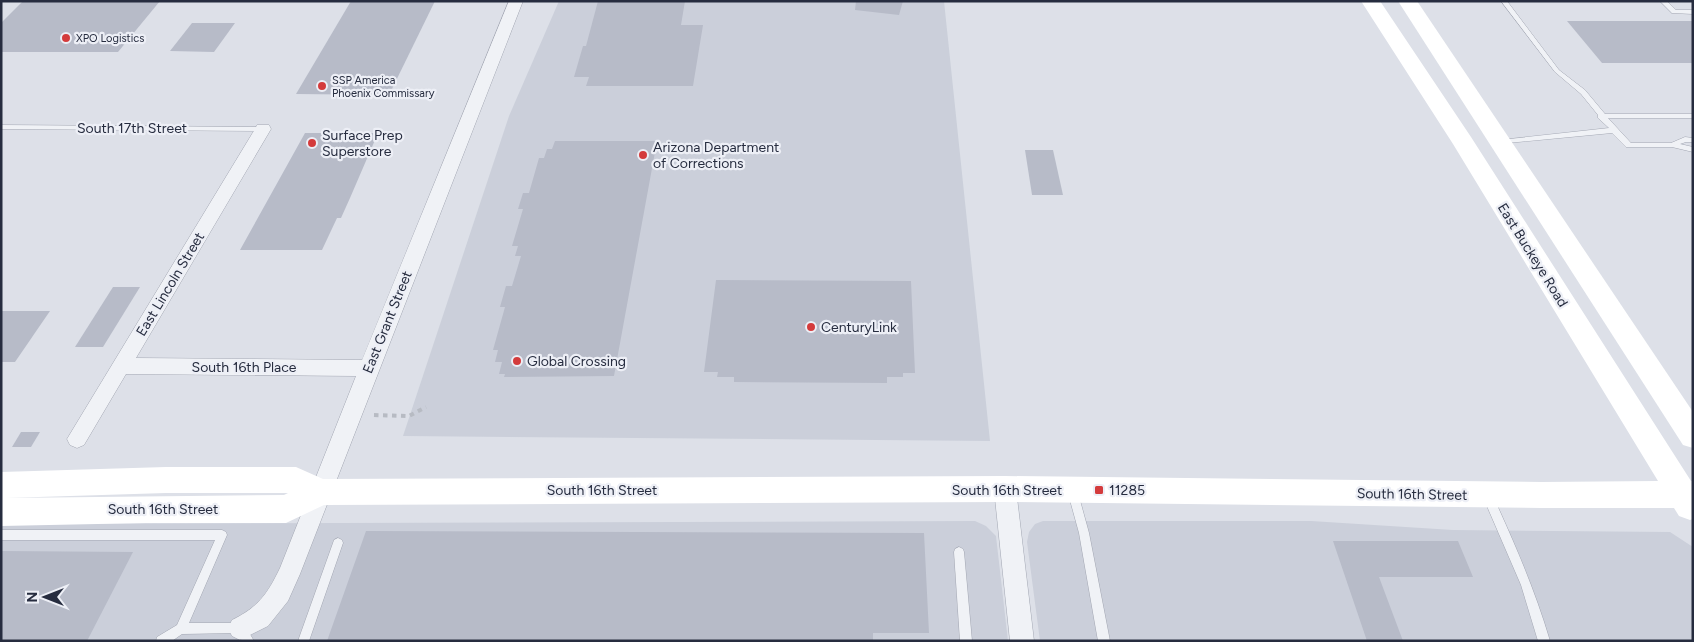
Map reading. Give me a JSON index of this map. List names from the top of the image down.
{
  "streets": {
    "main road": ["East Buckeye Road", "South 16th Street"],
    "street": ["East Lincoln Street", "East Grant Street", "South 16th Place"],
    "lane": ["South 17th Street"]
  },
  "crossings": [
    ["South 17th Street", "East Lincoln Street"],
    ["East Buckeye Road", "South 16th Street"],
    ["East Lincoln Street", "South 16th Place"],
    ["East Grant Street", "South 16th Place"],
    ["East Grant Street", "South 16th Street"]
  ],
  "places": {
    "other": [
      "XPO Logistics",
      "SSP America Phoenix Commissary",
      "Surface Prep Superstore",
      "Arizona Department of Corrections",
      "CenturyLink",
      "Global Crossing"
    ],
    "transit": ["11285"]
  },
  "north": "left"
}
